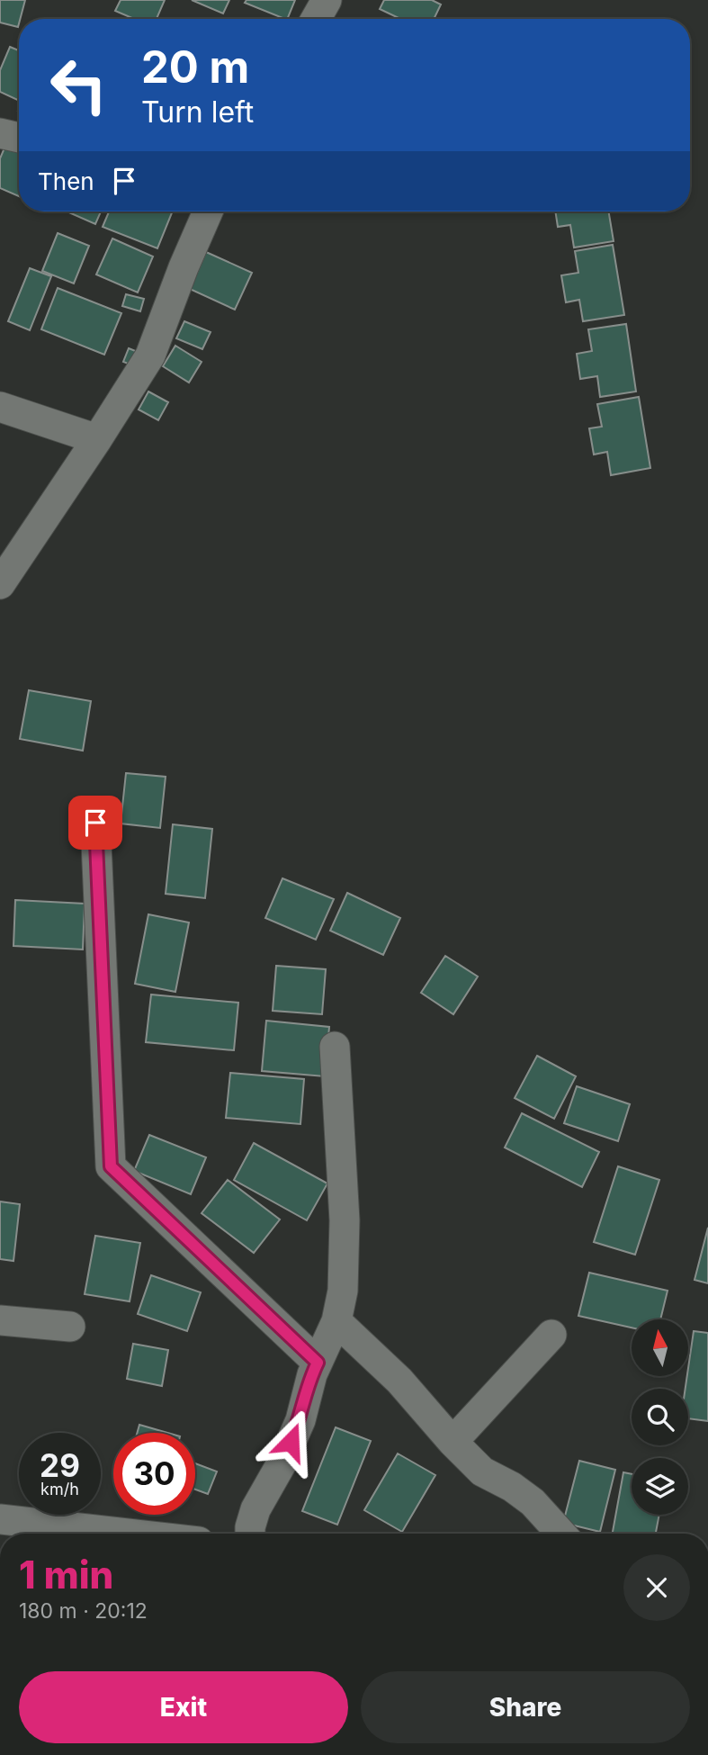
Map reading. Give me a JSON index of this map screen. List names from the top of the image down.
{
  "north": "top",
  "page": {
    "turn": ["20 m", "Turn left"],
    "then": "Then",
    "speed": "29 km/h",
    "limit": "30",
    "heading": ["1 min", "180 m · 20:12"],
    "buttons": ["Exit", "Share"]
  }
}
